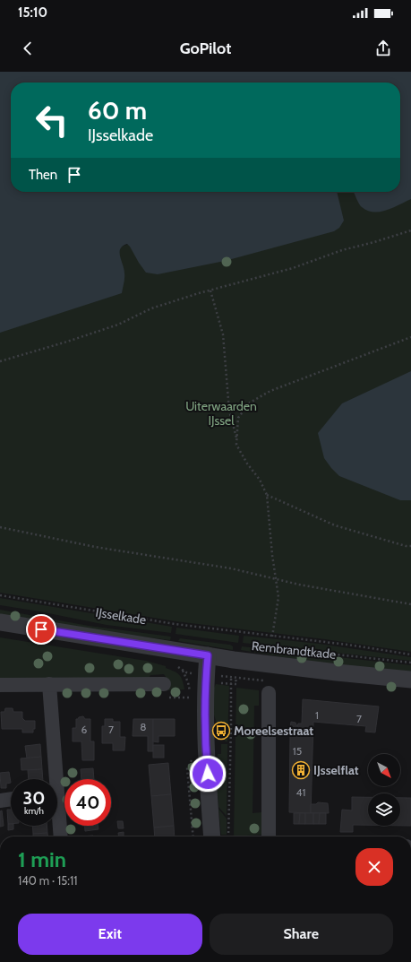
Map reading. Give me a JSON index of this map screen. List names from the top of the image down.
{
  "streets": {
    "street": ["IJsselkade", "Rembrandtkade"]
  },
  "crossings": [
    ["IJsselkade", "Rembrandtkade"]
  ],
  "parks": ["Uiterwaarden IJssel"],
  "places": {
    "bus stop": ["Moreelsestraat"],
    "building": ["IJsselflat"]
  },
  "house_numbers": [
    "1",
    "7",
    "8",
    "6",
    "7",
    "15",
    "41"
  ],
  "north": "bottom right",
  "page": {
    "status": "15:10",
    "header": "GoPilot",
    "turn": ["60 m", "IJsselkade"],
    "then": "Then",
    "speed": "30 km/h",
    "limit": "40",
    "heading": ["1 min", "140 m · 15:11"],
    "buttons": ["Exit", "Share"]
  }
}
